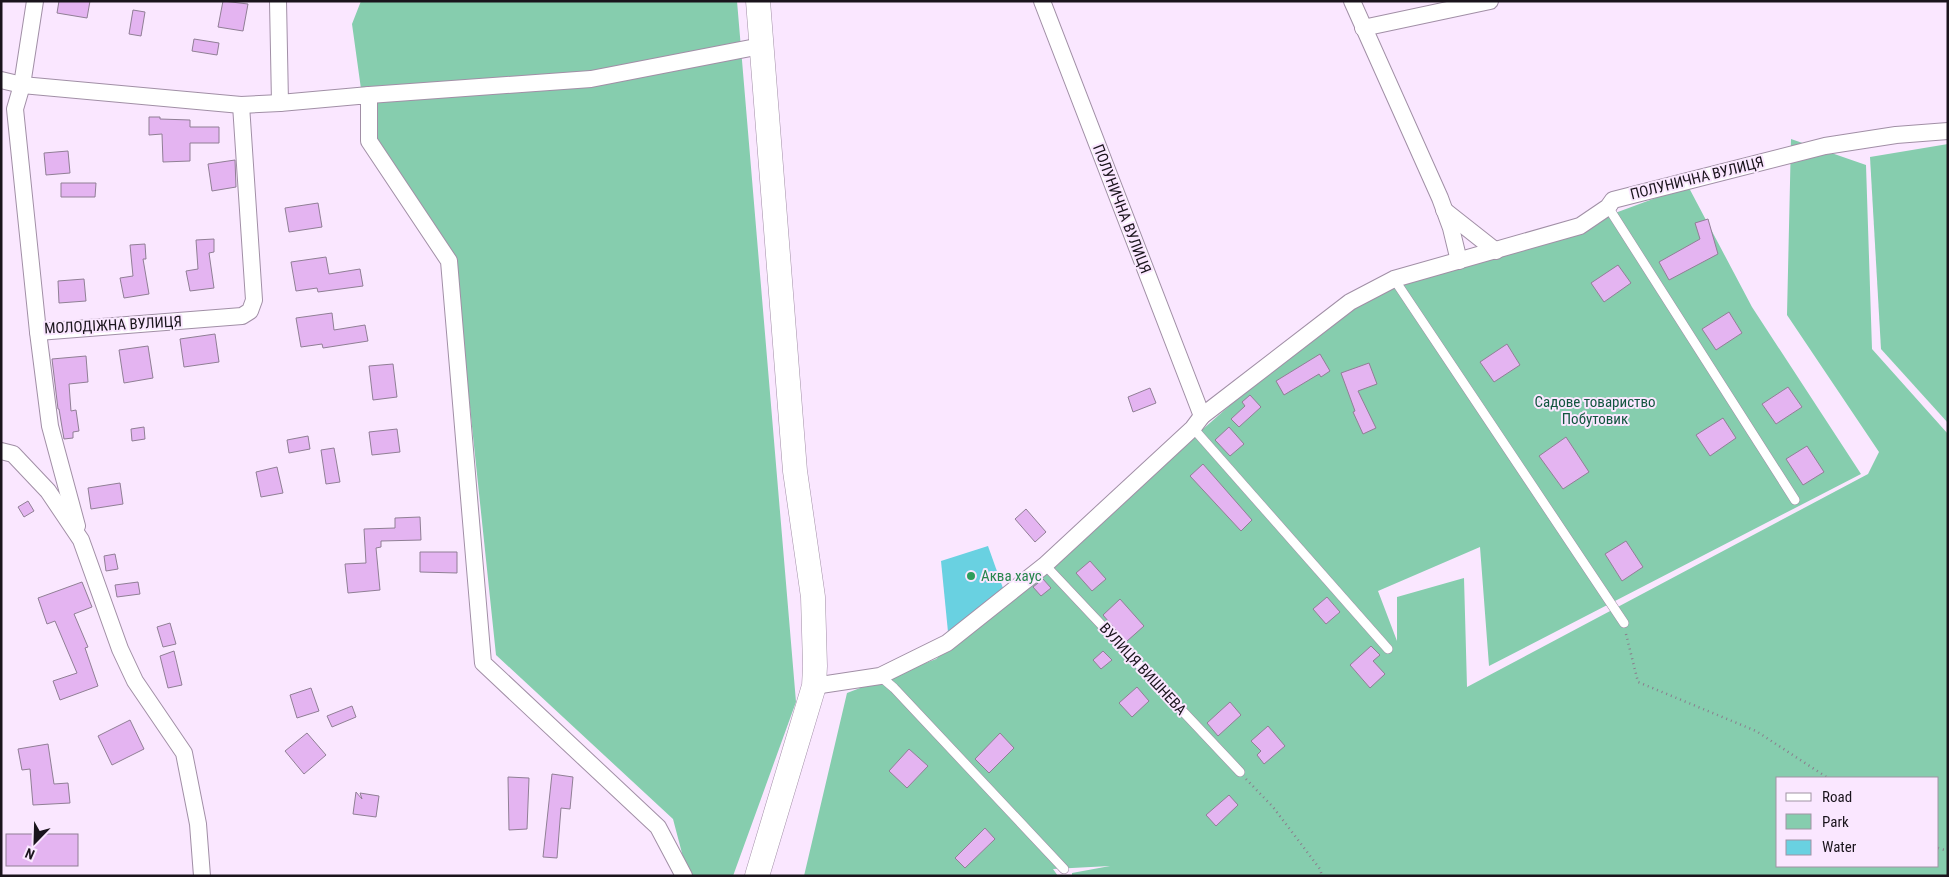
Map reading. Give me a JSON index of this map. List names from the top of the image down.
{
  "streets": {
    "street": ["ПОЛУНИЧНА ВУЛИЦЯ", "МОЛОДІЖНА ВУЛИЦЯ"],
    "lane": ["ВУЛИЦЯ ВИШНЕВА"]
  },
  "crossings": [
    ["ПОЛУНИЧНА ВУЛИЦЯ", "ВУЛИЦЯ ВИШНЕВА"]
  ],
  "parks": ["Садове товариство Побутовик"],
  "places": ["Аква хаус"],
  "legend": ["Road", "Park", "Water"],
  "north": "bottom left"
}
